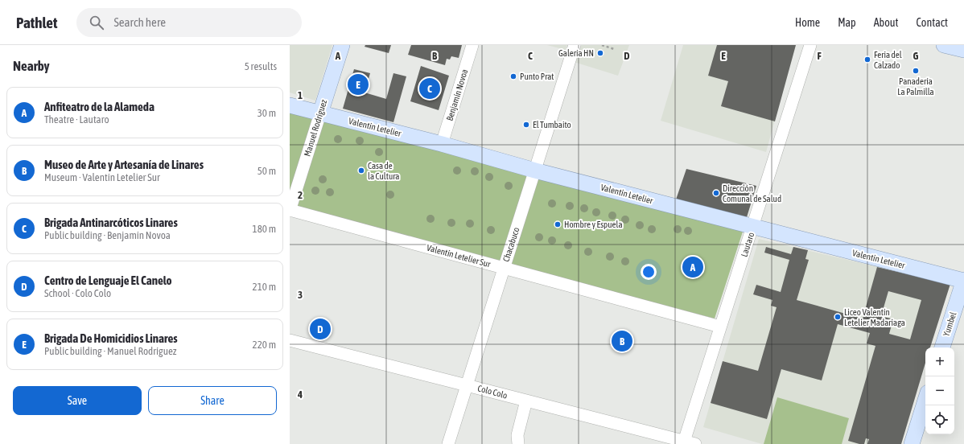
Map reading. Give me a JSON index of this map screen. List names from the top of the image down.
{
  "streets": {
    "main road": ["Valentín Letelier", "Manuel Rodríguez", "Yumbel"],
    "street": [
      "Benjamín Novoa",
      "Chacabuco",
      "Lautaro",
      "Valentín Letelier Sur",
      "Colo Colo"
    ]
  },
  "crossings": [
    ["Benjamín Novoa", "Valentín Letelier"],
    ["Valentín Letelier", "Manuel Rodríguez"],
    ["Valentín Letelier", "Chacabuco"],
    ["Valentín Letelier", "Lautaro"],
    ["Valentín Letelier", "Yumbel"],
    ["Manuel Rodríguez", "Valentín Letelier Sur"],
    ["Chacabuco", "Valentín Letelier Sur"],
    ["Chacabuco", "Colo Colo"],
    ["Lautaro", "Valentín Letelier Sur"],
    ["Lautaro", "Colo Colo"]
  ],
  "places": [
    "Galería HN",
    "Feria del Calzado",
    "Panadería La Palmilla",
    "Punto Prat",
    "El Tumbaito",
    "Casa de la Cultura",
    "Dirección Comunal de Salud",
    "Hombre y Espuela",
    "Liceo Valentín Letelier Madariaga"
  ],
  "page": {
    "header": "Pathlet",
    "search": "Search here",
    "nav": [
      "Home",
      "Map",
      "About",
      "Contact"
    ],
    "heading": ["Nearby", "5 results"],
    "pins": [
      "E",
      "C",
      "A",
      "D",
      "B"
    ],
    "list": [
      {
        "mark": "A",
        "name": "Anfiteatro de la Alameda",
        "note": "Theatre · Lautaro",
        "value": "30 m"
      },
      {
        "mark": "B",
        "name": "Museo de Arte y Artesanía de Linares",
        "note": "Museum · Valentín Letelier Sur",
        "value": "50 m"
      },
      {
        "mark": "C",
        "name": "Brigada Antinarcóticos Linares",
        "note": "Public building · Benjamín Novoa",
        "value": "180 m"
      },
      {
        "mark": "D",
        "name": "Centro de Lenguaje El Canelo",
        "note": "School · Colo Colo",
        "value": "210 m"
      },
      {
        "mark": "E",
        "name": "Brigada De Homicidios Linares",
        "note": "Public building · Manuel Rodríguez",
        "value": "220 m"
      }
    ],
    "map_buttons": ["+", "−"],
    "buttons": ["Save", "Share"]
  },
  "grid": {
    "columns": [
      "A",
      "B",
      "C",
      "D",
      "E",
      "F",
      "G"
    ],
    "rows": [
      "1",
      "2",
      "3",
      "4"
    ]
  }
}
